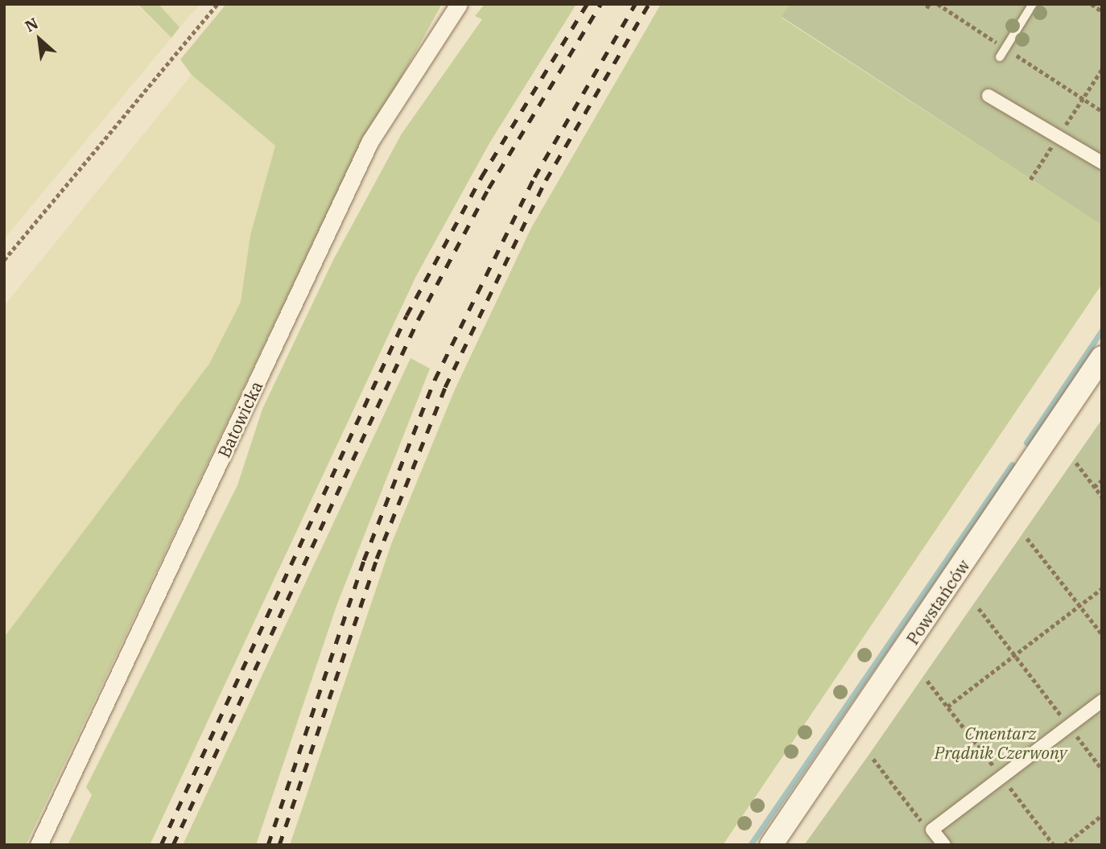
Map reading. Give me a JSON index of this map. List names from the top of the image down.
{
  "streets": {
    "street": ["Batowicka", "Powstańców"]
  },
  "parks": ["Cmentarz Prądnik Czerwony"],
  "north": "top left"
}
